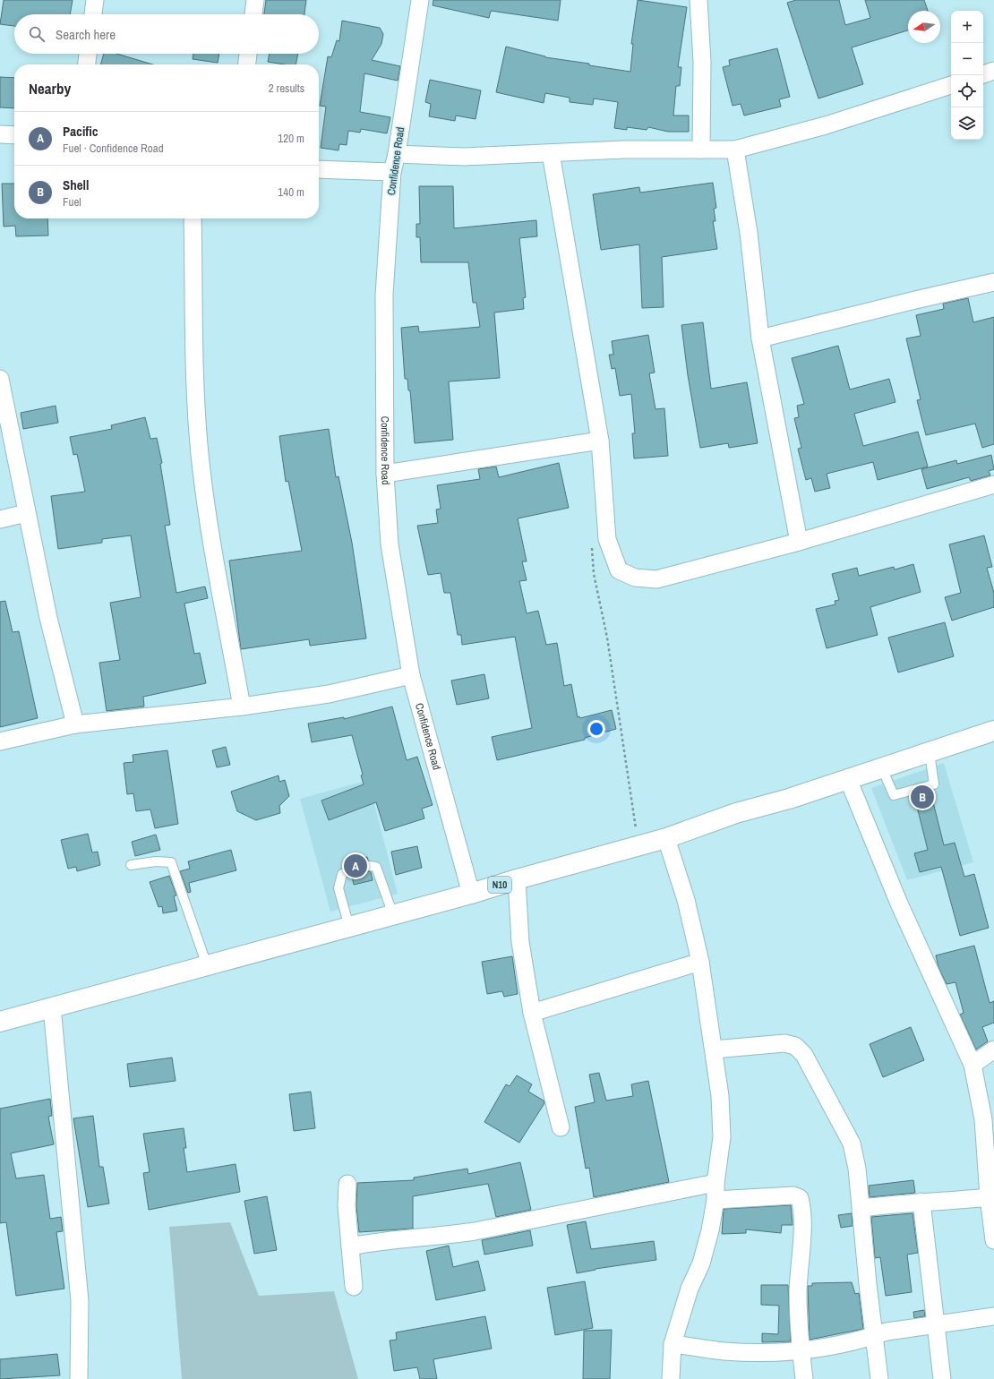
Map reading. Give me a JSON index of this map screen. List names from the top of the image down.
{
  "streets": {
    "main road": ["N10"],
    "street": ["Confidence Road"]
  },
  "crossings": [
    ["Confidence Road", "N10"]
  ],
  "north": "left",
  "page": {
    "map_buttons": ["+", "−"],
    "search": "Search here",
    "heading": ["Nearby", "2 results"],
    "list": [
      {
        "mark": "A",
        "name": "Pacific",
        "note": "Fuel · Confidence Road",
        "value": "120 m"
      },
      {
        "mark": "B",
        "name": "Shell",
        "note": "Fuel",
        "value": "140 m"
      }
    ],
    "pins": ["B", "A"]
  }
}
